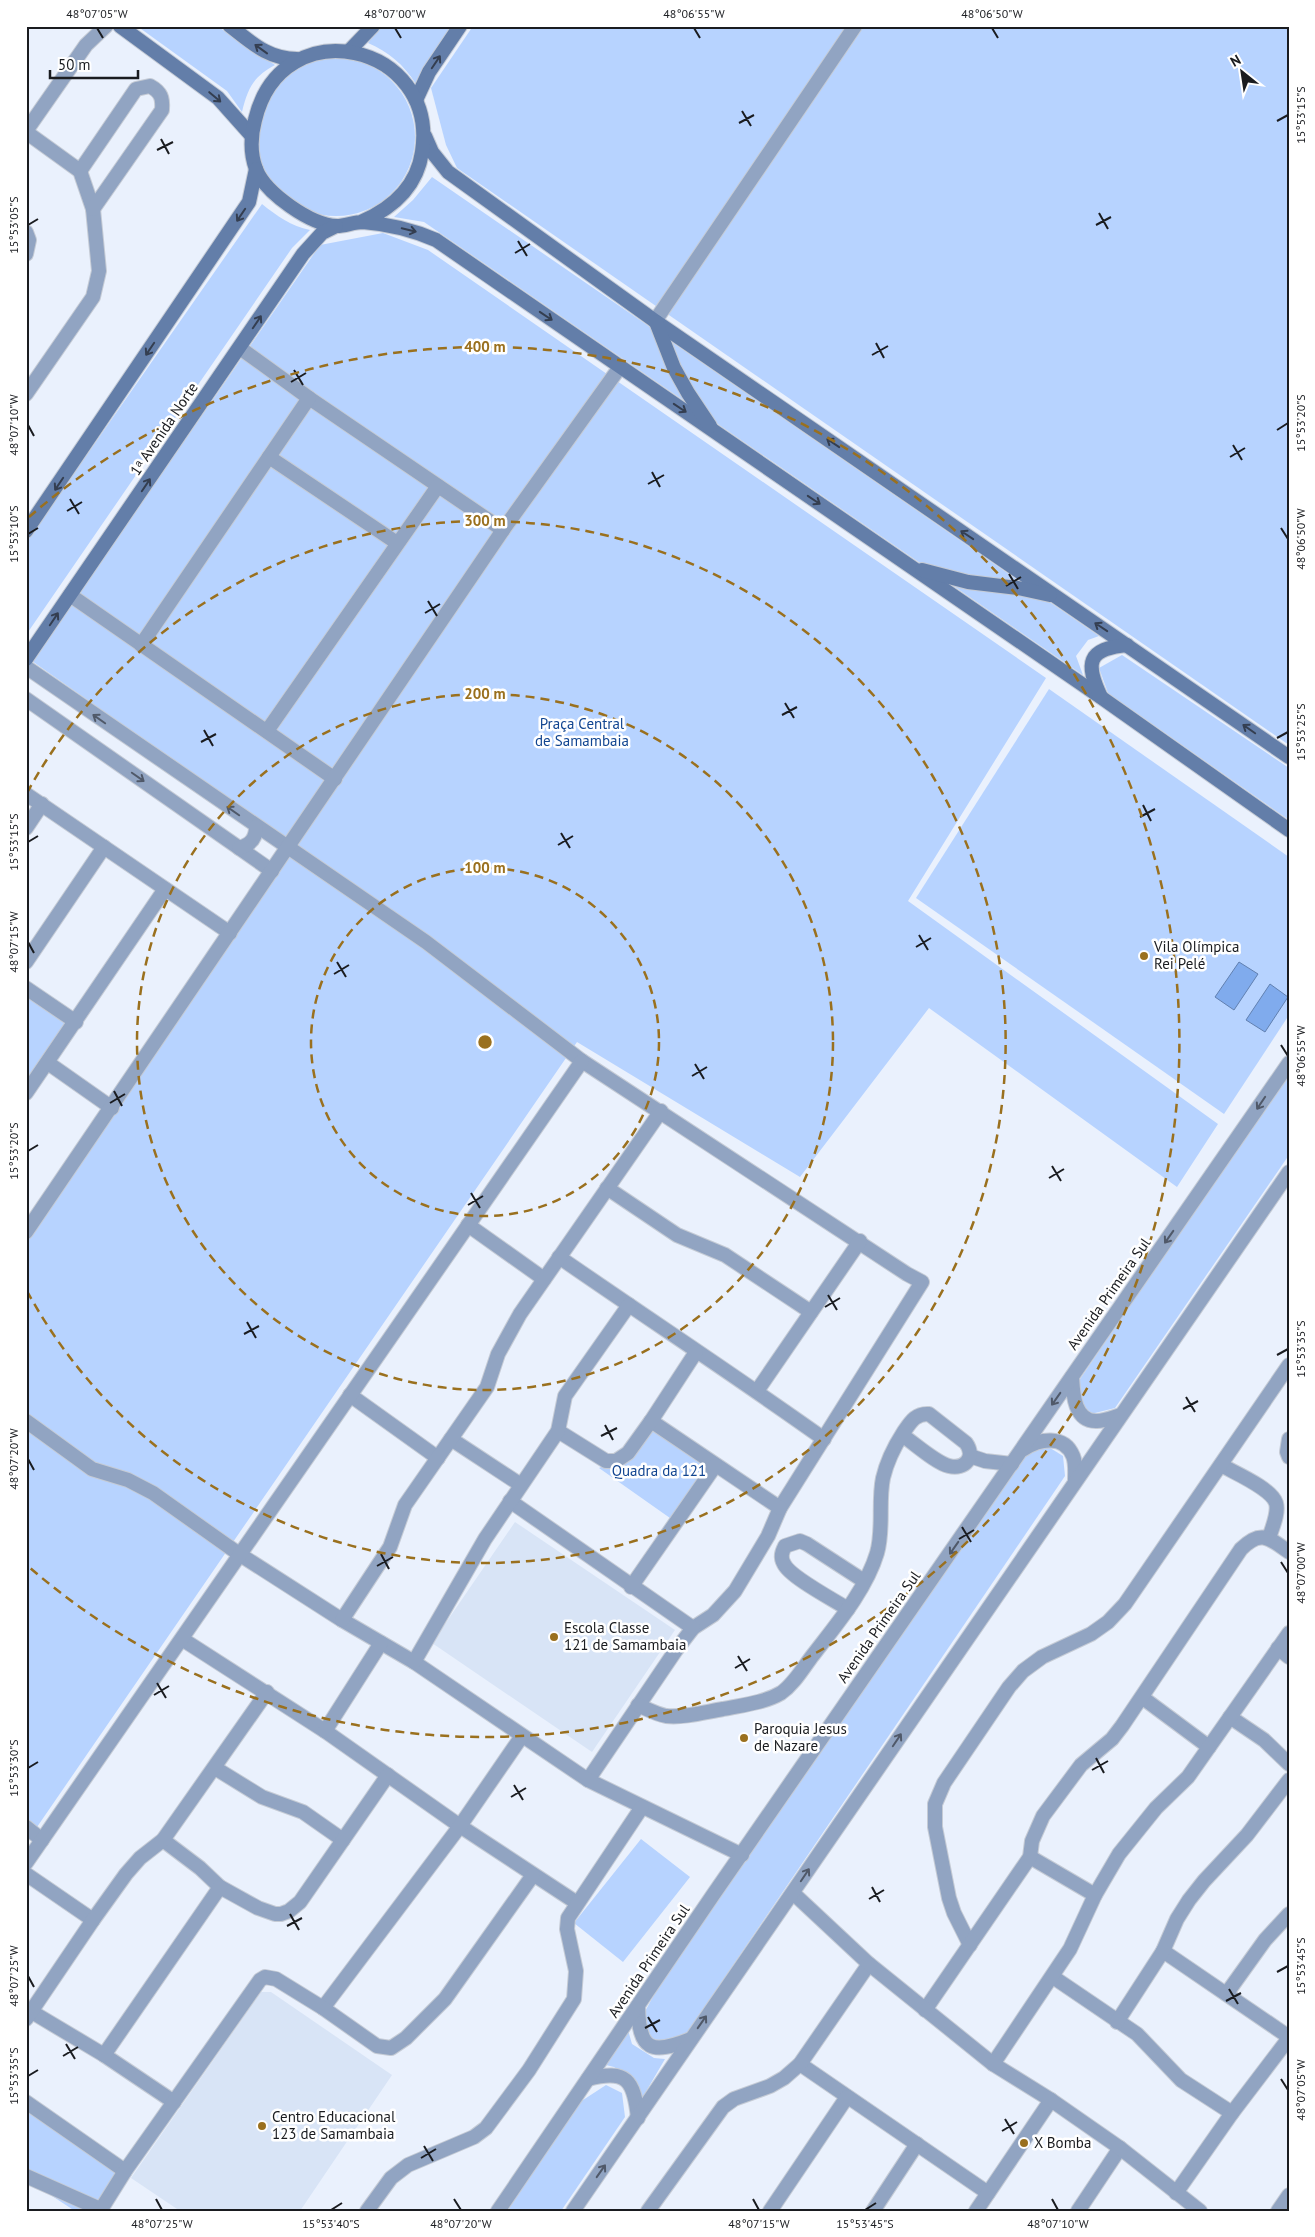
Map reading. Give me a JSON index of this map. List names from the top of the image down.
{
  "streets": {
    "main road": ["1ᵃ Avenida Norte"],
    "street": ["Avenida Primeira Sul"]
  },
  "parks": ["Praça Central de Samambaia", "Quadra da 121"],
  "places": [
    "Vila Olímpica Rei Pelé",
    "Escola Classe 121 de Samambaia",
    "Paroquia Jesus de Nazare",
    "Centro Educacional 123 de Samambaia",
    "X Bomba"
  ],
  "scale_bar": "50 m",
  "north": "top left",
  "coordinates": [
    "48°07'05\"W",
    "48°07'00\"W",
    "48°06'55\"W",
    "48°06'50\"W",
    "15°53'15\"S",
    "15°53'05\"S",
    "15°53'20\"S",
    "48°07'10\"W",
    "15°53'10\"S",
    "15°53'25\"S",
    "48°07'15\"W",
    "15°53'35\"S",
    "48°07'20\"W",
    "15°53'30\"S",
    "15°53'45\"S",
    "48°07'25\"W",
    "15°53'40\"S"
  ],
  "rings": [
    "400 m",
    "300 m",
    "200 m",
    "100 m"
  ]
}
